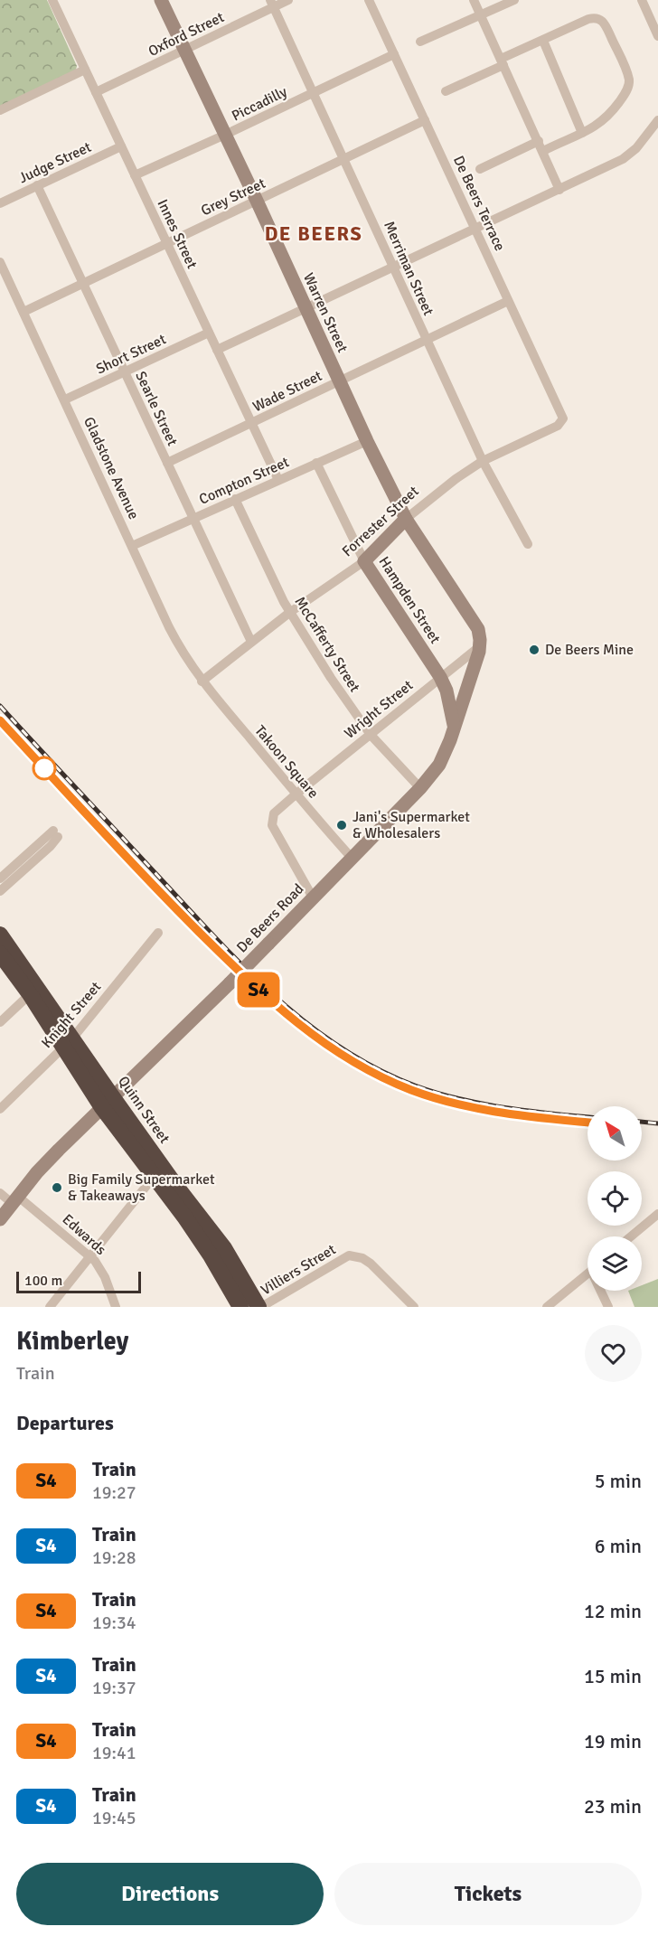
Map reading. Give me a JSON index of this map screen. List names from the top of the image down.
{
  "streets": {
    "highway": ["Quinn Street"],
    "street": [
      "Oxford Street",
      "Piccadilly",
      "Judge Street",
      "Grey Street",
      "De Beers Terrace",
      "Innes Street",
      "Merriman Street",
      "Warren Street",
      "Short Street",
      "Wade Street",
      "Searle Street",
      "Gladstone Avenue",
      "Compton Street",
      "Forrester Street",
      "Hampden Street",
      "McCafferty Street",
      "Wright Street",
      "Takoon Square",
      "De Beers Road",
      "Knight Street",
      "Edwards",
      "Villiers Street"
    ]
  },
  "crossings": [
    ["Oxford Street", "Innes Street"],
    ["Oxford Street", "Merriman Street"],
    ["Oxford Street", "Warren Street"],
    ["Piccadilly", "De Beers Terrace"],
    ["Piccadilly", "Innes Street"],
    ["Piccadilly", "Merriman Street"],
    ["Piccadilly", "Warren Street"],
    ["Judge Street", "Innes Street"],
    ["Judge Street", "Searle Street"],
    ["Grey Street", "De Beers Terrace"],
    ["Grey Street", "Innes Street"],
    ["Grey Street", "Merriman Street"],
    ["Grey Street", "Warren Street"],
    ["Grey Street", "Searle Street"],
    ["Grey Street", "Gladstone Avenue"],
    ["De Beers Terrace", "Wade Street"],
    ["De Beers Terrace", "Forrester Street"],
    ["Innes Street", "Short Street"],
    ["Innes Street", "Wade Street"],
    ["Innes Street", "Compton Street"],
    ["Merriman Street", "Wade Street"],
    ["Merriman Street", "Forrester Street"],
    ["Warren Street", "Wade Street"],
    ["Warren Street", "Compton Street"],
    ["Warren Street", "Forrester Street"],
    ["Warren Street", "De Beers Road"],
    ["Short Street", "Searle Street"],
    ["Short Street", "Gladstone Avenue"],
    ["Wade Street", "Searle Street"],
    ["Searle Street", "Compton Street"],
    ["Searle Street", "Forrester Street"],
    ["Gladstone Avenue", "Compton Street"],
    ["Gladstone Avenue", "Forrester Street"],
    ["Gladstone Avenue", "Takoon Square"],
    ["Compton Street", "Hampden Street"],
    ["Compton Street", "McCafferty Street"],
    ["Forrester Street", "Hampden Street"],
    ["Forrester Street", "McCafferty Street"],
    ["Forrester Street", "Takoon Square"],
    ["Hampden Street", "Wright Street"],
    ["Hampden Street", "De Beers Road"],
    ["McCafferty Street", "Wright Street"],
    ["McCafferty Street", "De Beers Road"],
    ["Wright Street", "Takoon Square"],
    ["Wright Street", "De Beers Road"],
    ["Takoon Square", "De Beers Road"],
    ["De Beers Road", "Quinn Street"],
    ["De Beers Road", "Edwards"],
    ["Knight Street", "Quinn Street"],
    ["Quinn Street", "Villiers Street"]
  ],
  "districts": ["DE BEERS"],
  "places": ["De Beers Mine", "Jani's Supermarket & Wholesalers", "Big Family Supermarket & Takeaways"],
  "scale_bar": "100 m",
  "north": "top left",
  "page": {
    "on_map": "S4",
    "scale": "100 m",
    "heading": [
      ["Kimberley", "Train"],
      "Departures"
    ],
    "list": [
      {
        "mark": "S4",
        "name": "Train",
        "note": "19:27",
        "value": "5 min"
      },
      {
        "mark": "S4",
        "name": "Train",
        "note": "19:28",
        "value": "6 min"
      },
      {
        "mark": "S4",
        "name": "Train",
        "note": "19:34",
        "value": "12 min"
      },
      {
        "mark": "S4",
        "name": "Train",
        "note": "19:37",
        "value": "15 min"
      },
      {
        "mark": "S4",
        "name": "Train",
        "note": "19:41",
        "value": "19 min"
      },
      {
        "mark": "S4",
        "name": "Train",
        "note": "19:45",
        "value": "23 min"
      }
    ],
    "buttons": ["Directions", "Tickets"]
  }
}
